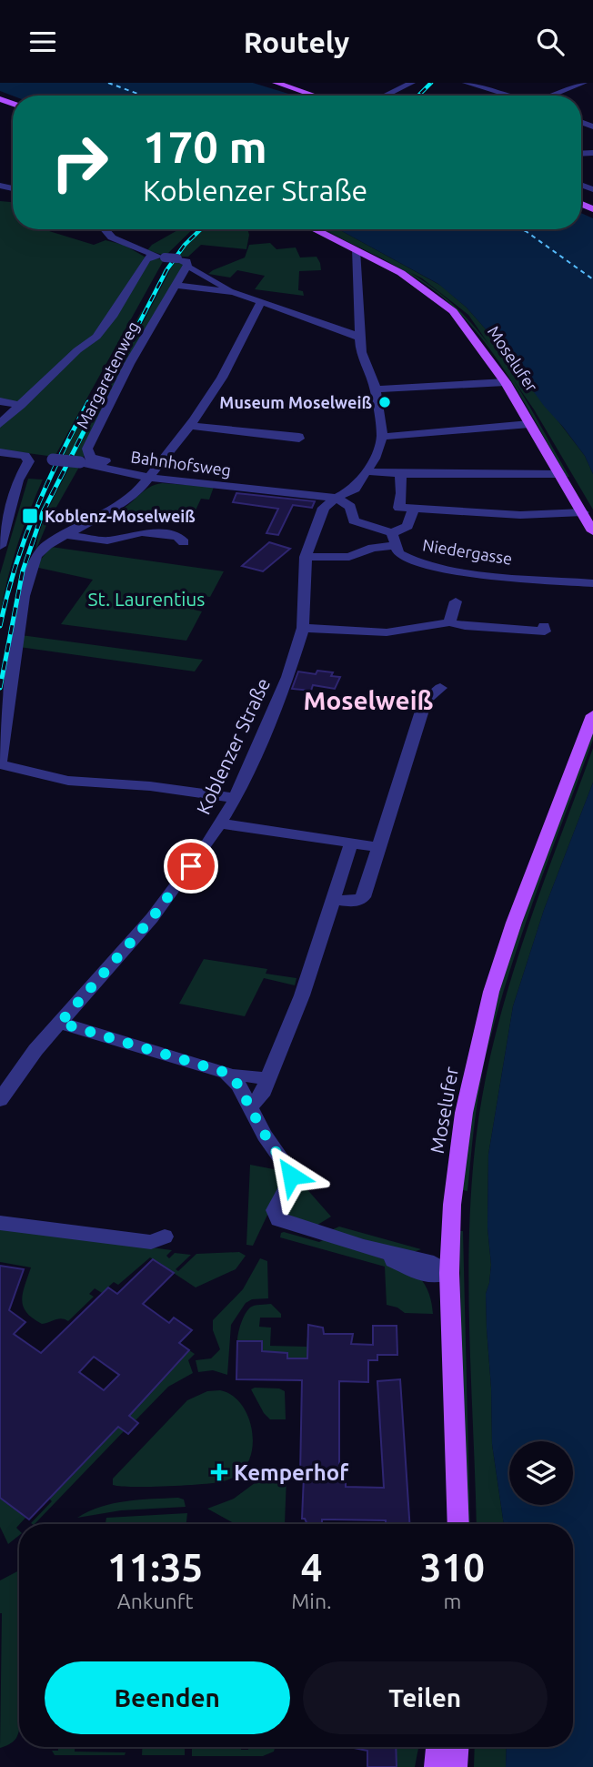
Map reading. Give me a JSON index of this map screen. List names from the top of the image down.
{
  "streets": {
    "main road": ["Moselufer"],
    "street": [
      "Margaretenweg",
      "Bahnhofsweg",
      "Niedergasse",
      "Koblenzer Straße"
    ]
  },
  "crossings": [
    ["Margaretenweg", "Bahnhofsweg"],
    ["Bahnhofsweg", "Koblenzer Straße"],
    ["Niedergasse", "Koblenzer Straße"]
  ],
  "districts": ["Moselweiß"],
  "parks": ["St. Laurentius"],
  "places": {
    "other": ["Museum Moselweiß"],
    "transit": ["Koblenz-Moselweiß"],
    "health": ["Kemperhof"]
  },
  "page": {
    "header": "Routely",
    "turn": ["170 m", "Koblenzer Straße"],
    "eta": [
      "11:35",
      "Ankunft",
      "4",
      "Min.",
      "310",
      "m"
    ],
    "buttons": ["Beenden", "Teilen"]
  }
}
